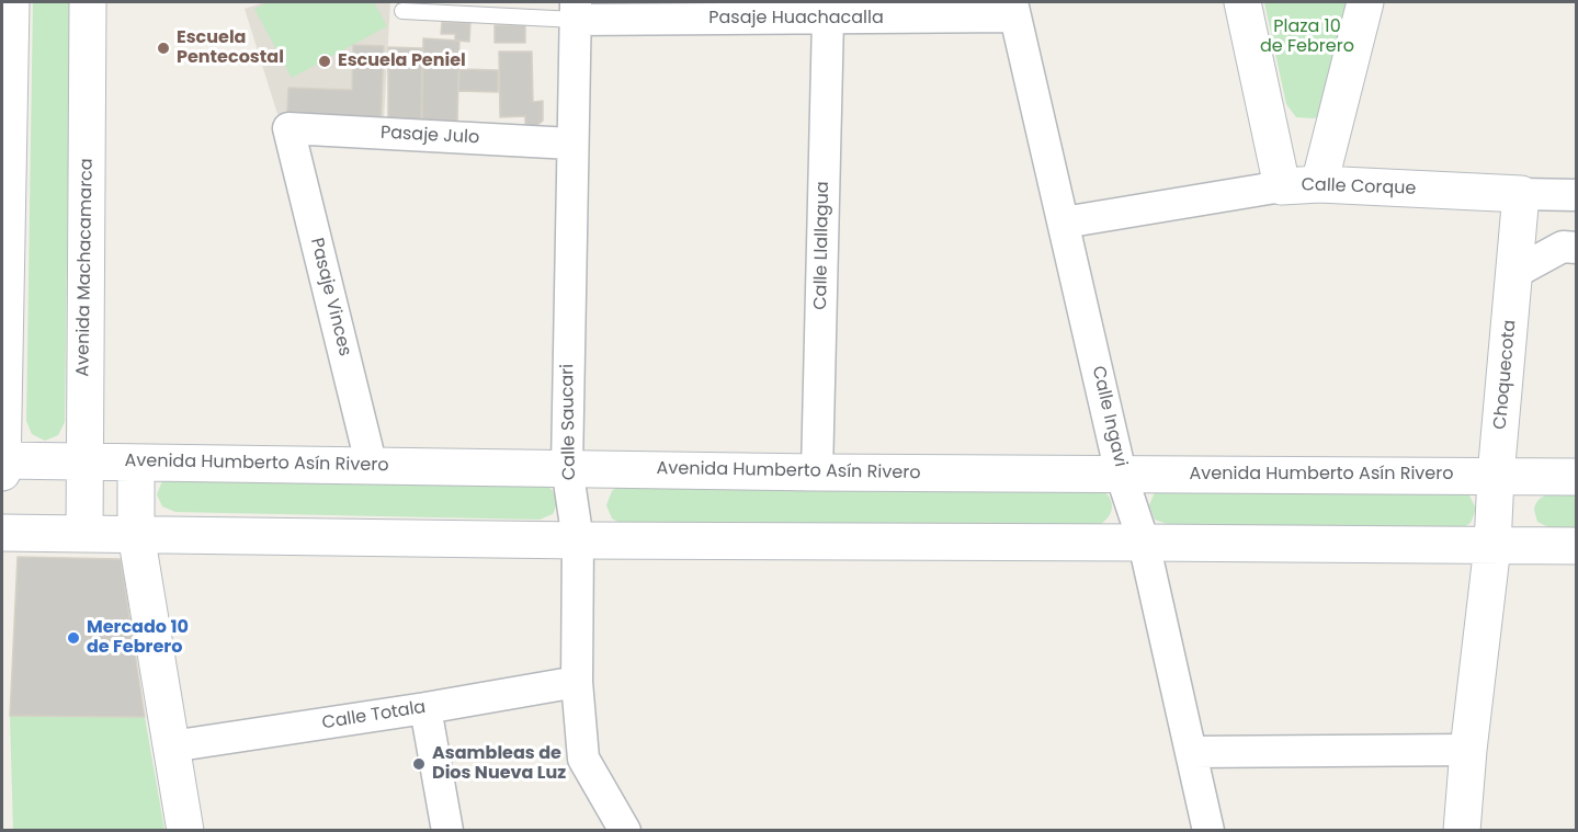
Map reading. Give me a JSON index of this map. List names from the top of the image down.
{
  "streets": {
    "street": [
      "Pasaje Huachacalla",
      "Pasaje Julo",
      "Calle Corque",
      "Calle Llallagua",
      "Avenida Machacamarca",
      "Pasaje Vinces",
      "Choquecota",
      "Calle Ingavi",
      "Calle Saucari",
      "Avenida Humberto Asín Rivero",
      "Calle Totala"
    ]
  },
  "crossings": [
    ["Pasaje Huachacalla", "Calle Llallagua"],
    ["Pasaje Huachacalla", "Calle Ingavi"],
    ["Pasaje Huachacalla", "Calle Saucari"],
    ["Pasaje Julo", "Pasaje Vinces"],
    ["Pasaje Julo", "Calle Saucari"],
    ["Calle Corque", "Choquecota"],
    ["Calle Corque", "Calle Ingavi"],
    ["Calle Llallagua", "Avenida Humberto Asín Rivero"],
    ["Avenida Machacamarca", "Avenida Humberto Asín Rivero"],
    ["Pasaje Vinces", "Avenida Humberto Asín Rivero"],
    ["Choquecota", "Avenida Humberto Asín Rivero"],
    ["Calle Ingavi", "Avenida Humberto Asín Rivero"],
    ["Calle Saucari", "Avenida Humberto Asín Rivero"],
    ["Calle Saucari", "Calle Totala"]
  ],
  "parks": ["Plaza 10 de Febrero"],
  "places": [
    "Escuela Pentecostal",
    "Escuela Peniel",
    "Mercado 10 de Febrero",
    "Asambleas de Dios Nueva Luz"
  ]
}
